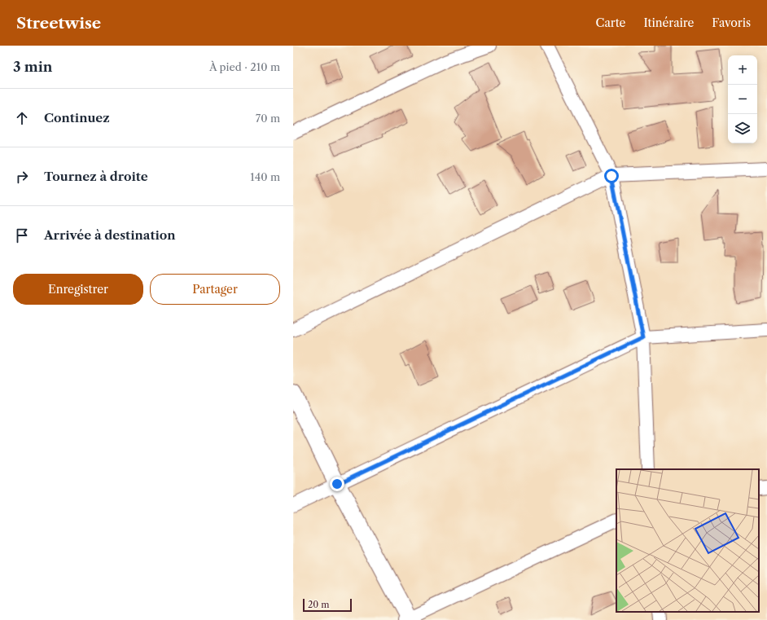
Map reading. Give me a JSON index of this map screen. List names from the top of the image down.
{
  "scale_bar": "20 m",
  "page": {
    "header": "Streetwise",
    "nav": ["Carte", "Itinéraire", "Favoris"],
    "heading": ["3 min", "À pied · 210 m"],
    "map_buttons": ["+", "−"],
    "list": [
      ["Continuez", "70 m"],
      ["Tournez à droite", "140 m"],
      "Arrivée à destination"
    ],
    "buttons": ["Enregistrer", "Partager"],
    "scale": "20 m"
  }
}
